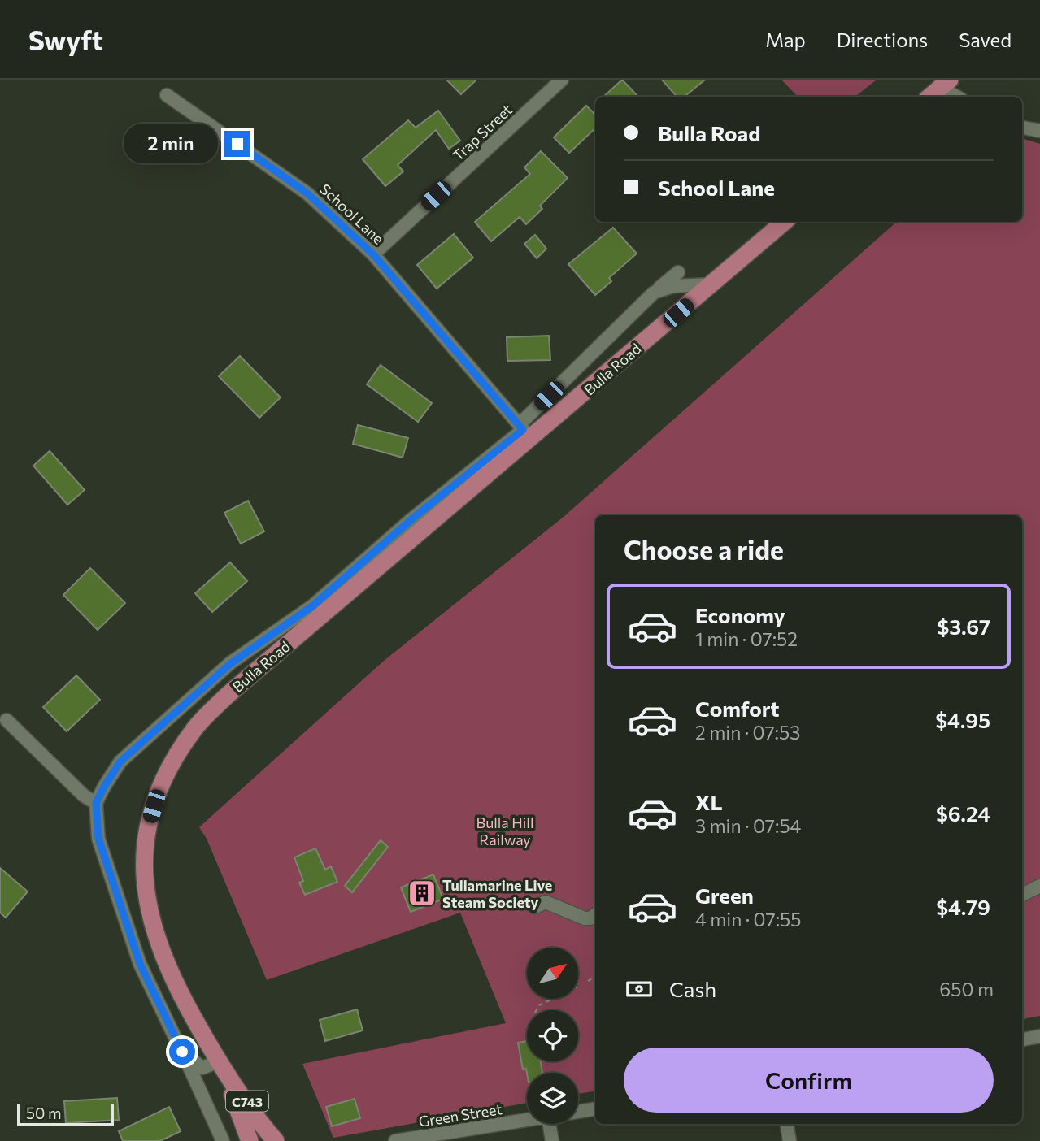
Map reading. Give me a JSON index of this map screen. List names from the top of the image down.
{
  "streets": {
    "main road": ["Bulla Road", "C743"],
    "street": ["Trap Street", "School Lane", "Green Street"]
  },
  "crossings": [
    ["Trap Street", "School Lane"],
    ["School Lane", "Bulla Road"]
  ],
  "parks": ["Bulla Hill Railway"],
  "places": {
    "building": ["Tullamarine Live Steam Society"]
  },
  "scale_bar": "50 m",
  "north": "top right",
  "page": {
    "header": "Swyft",
    "nav": ["Map", "Directions", "Saved"],
    "banner": ["Bulla Road", "School Lane"],
    "bubble": "2 min",
    "heading": "Choose a ride",
    "list": [
      {
        "name": "Economy",
        "note": "1 min · 07:52",
        "value": "$3.67"
      },
      {
        "name": "Comfort",
        "note": "2 min · 07:53",
        "value": "$4.95"
      },
      {
        "name": "XL",
        "note": "3 min · 07:54",
        "value": "$6.24"
      },
      {
        "name": "Green",
        "note": "4 min · 07:55",
        "value": "$4.79"
      }
    ],
    "pay": ["Cash", "650 m"],
    "buttons": "Confirm",
    "scale": "50 m"
  }
}
